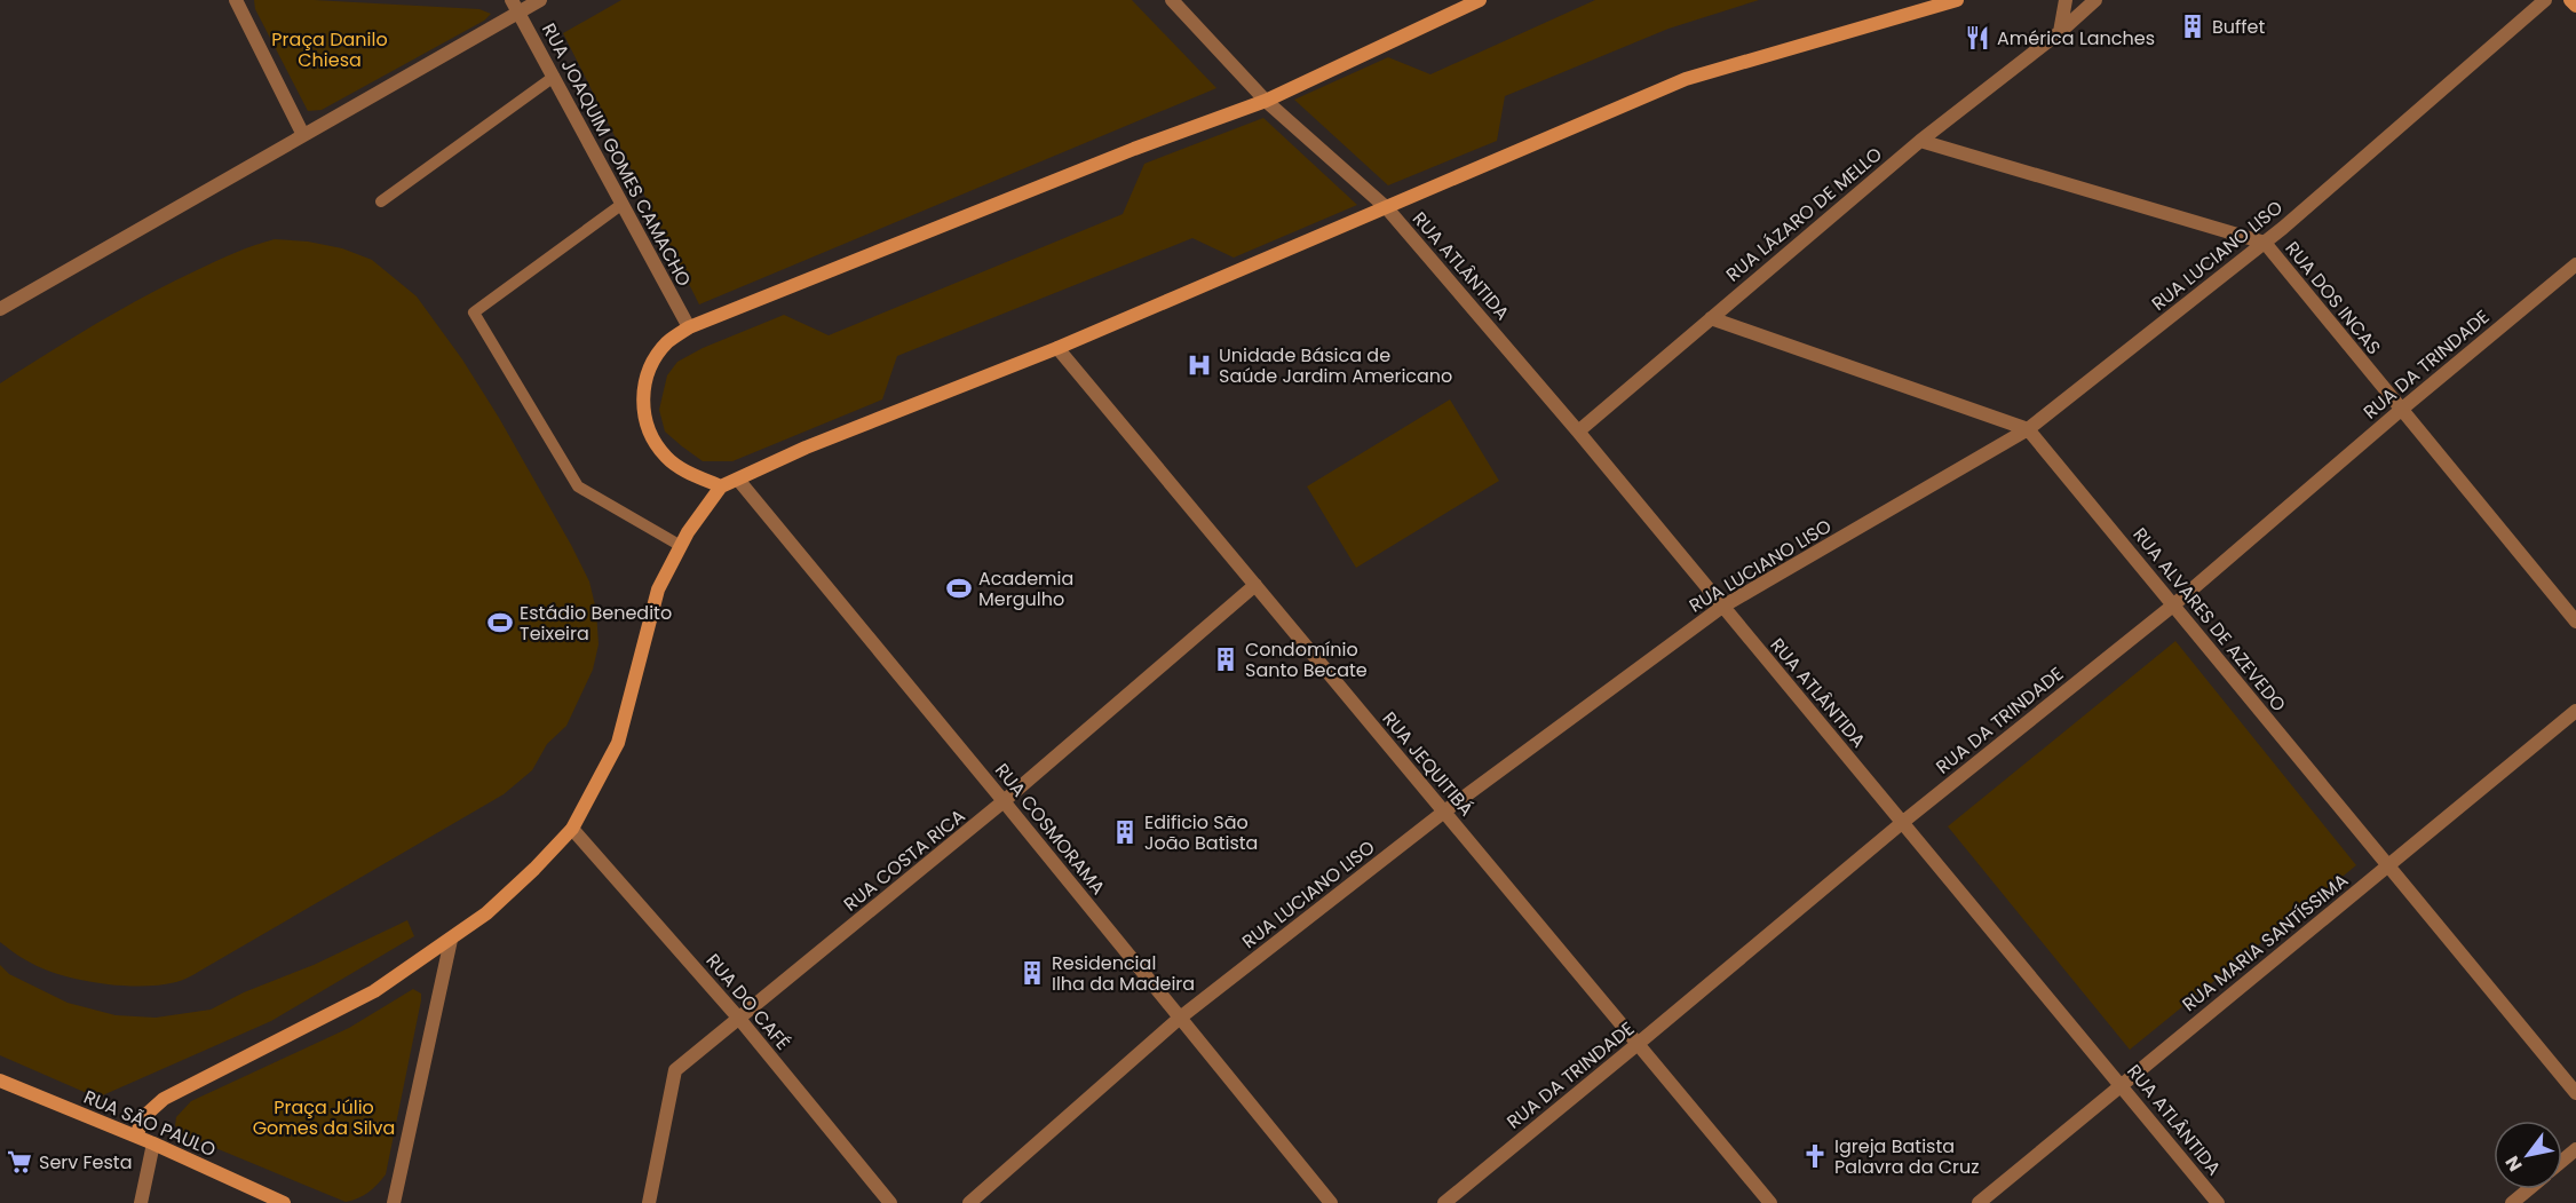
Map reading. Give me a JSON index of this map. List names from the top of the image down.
{
  "streets": {
    "main road": ["RUA SÃO PAULO"],
    "street": [
      "RUA JOAQUIM GOMES CAMACHO",
      "RUA LÁZARO DE MELLO",
      "RUA LUCIANO LISO",
      "RUA ATLÂNTIDA",
      "RUA DOS INCAS",
      "RUA DA TRINDADE",
      "RUA ALVARES DE AZEVEDO",
      "RUA JEQUITIBÁ",
      "RUA COSMORAMA",
      "RUA COSTA RICA",
      "RUA MARIA SANTÍSSIMA",
      "RUA DO CAFÉ"
    ]
  },
  "crossings": [
    ["RUA LÁZARO DE MELLO", "RUA ATLÂNTIDA"],
    ["RUA LÁZARO DE MELLO", "RUA DOS INCAS"],
    ["RUA LUCIANO LISO", "RUA ATLÂNTIDA"],
    ["RUA LUCIANO LISO", "RUA DOS INCAS"],
    ["RUA LUCIANO LISO", "RUA ALVARES DE AZEVEDO"],
    ["RUA LUCIANO LISO", "RUA JEQUITIBÁ"],
    ["RUA LUCIANO LISO", "RUA COSMORAMA"],
    ["RUA ATLÂNTIDA", "RUA DA TRINDADE"],
    ["RUA ATLÂNTIDA", "RUA MARIA SANTÍSSIMA"],
    ["RUA DOS INCAS", "RUA DA TRINDADE"],
    ["RUA DA TRINDADE", "RUA ALVARES DE AZEVEDO"],
    ["RUA DA TRINDADE", "RUA JEQUITIBÁ"],
    ["RUA ALVARES DE AZEVEDO", "RUA MARIA SANTÍSSIMA"],
    ["RUA JEQUITIBÁ", "RUA COSTA RICA"],
    ["RUA COSMORAMA", "RUA COSTA RICA"],
    ["RUA COSTA RICA", "RUA DO CAFÉ"]
  ],
  "parks": ["Praça Danilo Chiesa", "Praça Júlio Gomes da Silva"],
  "places": {
    "building": [
      "Buffet",
      "Condomínio Santo Becate",
      "Edificio São João Batista",
      "Residencial Ilha da Madeira"
    ],
    "restaurant": ["América Lanches"],
    "hospital": ["Unidade Básica de Saúde Jardim Americano"],
    "sports": ["Academia Mergulho", "Estádio Benedito Teixeira"],
    "church": ["Igreja Batista Palavra da Cruz"],
    "supermarket": ["Serv Festa"]
  },
  "north": "bottom left"
}
